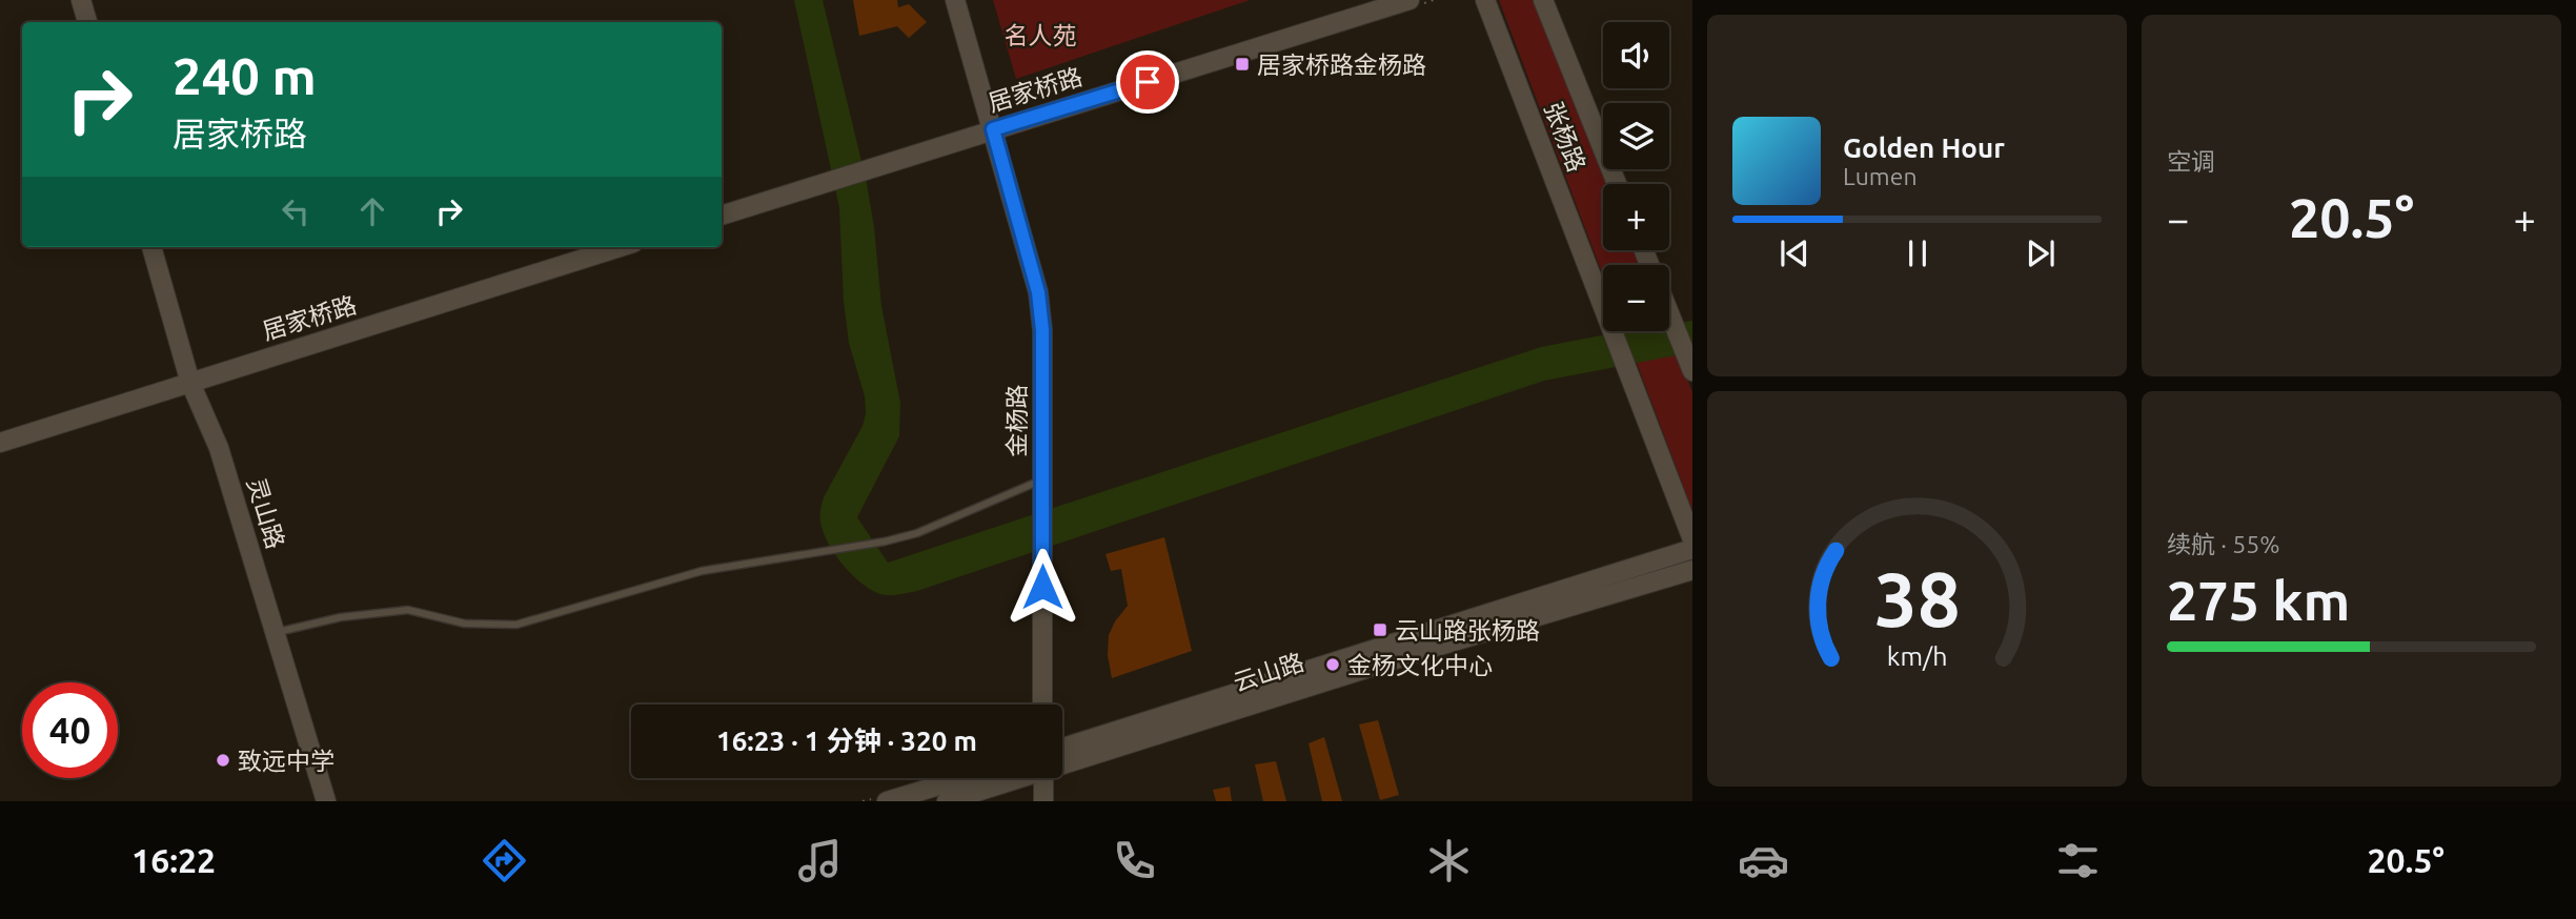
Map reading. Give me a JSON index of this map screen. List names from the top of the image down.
{
  "streets": {
    "street": [
      "居家桥路",
      "张杨路",
      "金杨路",
      "灵山路",
      "云山路"
    ]
  },
  "crossings": [
    ["居家桥路", "金杨路"],
    ["居家桥路", "灵山路"]
  ],
  "parks": ["名人苑"],
  "places": {
    "transit": ["居家桥路金杨路", "云山路张杨路"],
    "other": ["金杨文化中心", "致远中学"]
  },
  "page": {
    "tile": [
      "空调",
      ["续航 · 55%", "275 km"]
    ],
    "map_buttons": ["+", "−"],
    "turn": ["240 m", "居家桥路"],
    "song": ["Golden Hour", "Lumen"],
    "heat": ["−", "20.5°", "+"],
    "limit": "40",
    "trip": "16:23 · 1 分钟 · 320 m",
    "tabs": ["16:22", "20.5°"],
    "gauge": ["38", "km/h"]
  }
}
